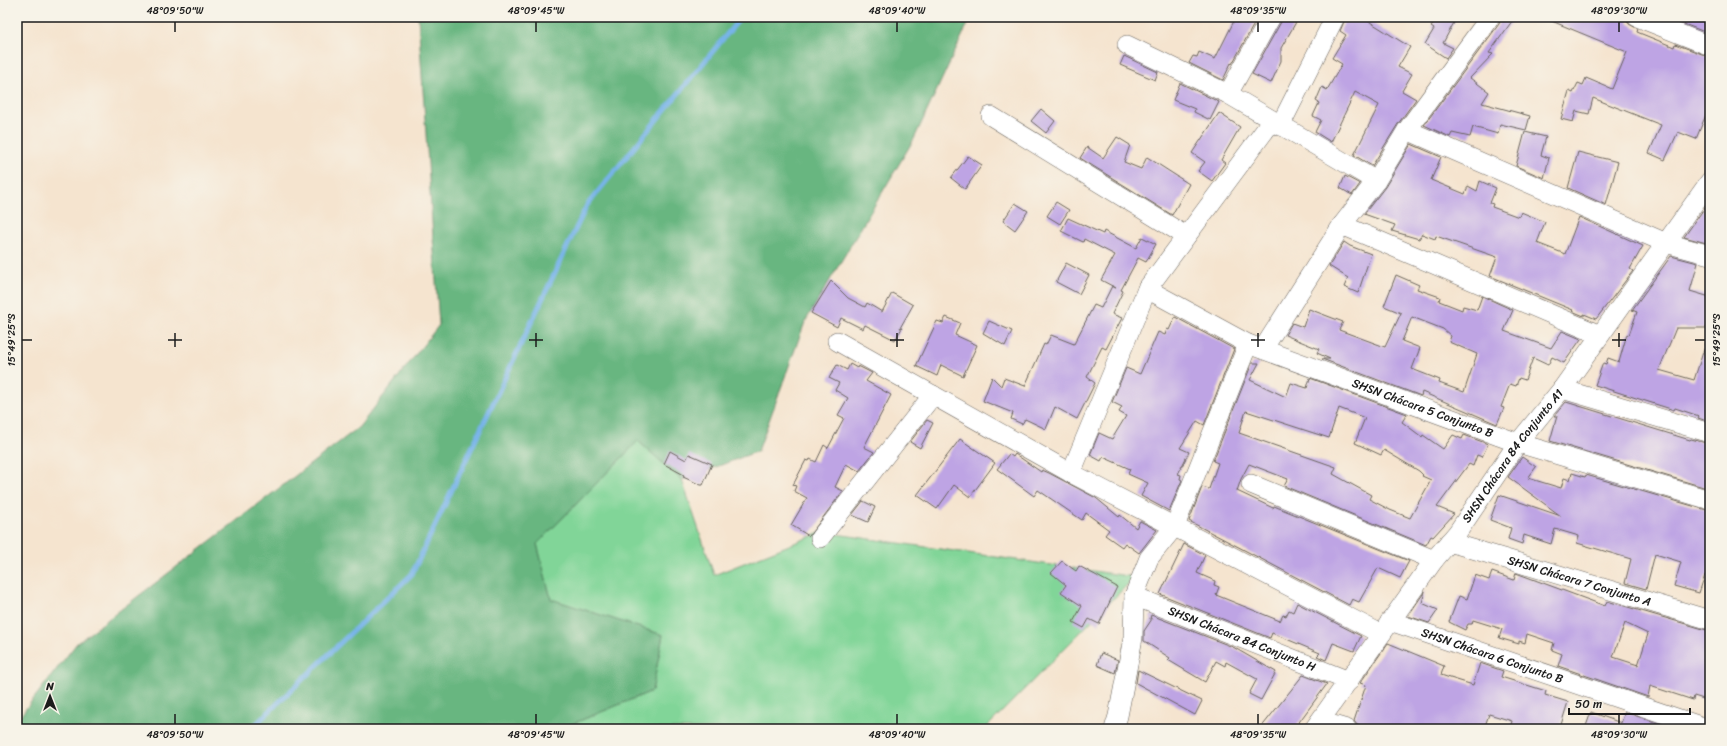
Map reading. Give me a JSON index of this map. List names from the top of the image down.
{
  "streets": {
    "street": [
      "SHSN Chácara 5 Conjunto B",
      "SHSN Chácara 84 Conjunto A1",
      "SHSN Chácara 7 Conjunto A",
      "SHSN Chácara 84 Conjunto H",
      "SHSN Chácara 6 Conjunto B"
    ]
  },
  "crossings": [
    ["SHSN Chácara 5 Conjunto B", "SHSN Chácara 84 Conjunto A1"],
    ["SHSN Chácara 84 Conjunto A1", "SHSN Chácara 7 Conjunto A"],
    ["SHSN Chácara 84 Conjunto A1", "SHSN Chácara 84 Conjunto H"],
    ["SHSN Chácara 84 Conjunto A1", "SHSN Chácara 6 Conjunto B"]
  ],
  "scale_bar": "50 m",
  "north": "top",
  "coordinates": [
    "48°09'50\"W",
    "48°09'45\"W",
    "48°09'40\"W",
    "48°09'35\"W",
    "48°09'30\"W",
    "15°49'25\"S"
  ]
}
